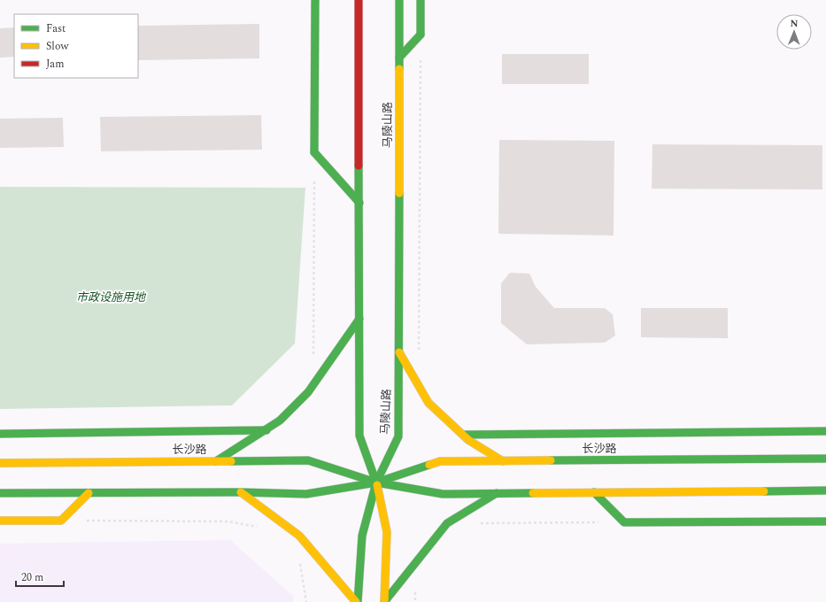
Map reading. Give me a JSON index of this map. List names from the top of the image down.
{
  "streets": {
    "main road": ["马陵山路", "长沙路"]
  },
  "crossings": [
    ["马陵山路", "长沙路"]
  ],
  "parks": ["市政设施用地"],
  "legend": ["Fast", "Slow", "Jam"],
  "scale_bar": "20 m",
  "north": "top"
}
